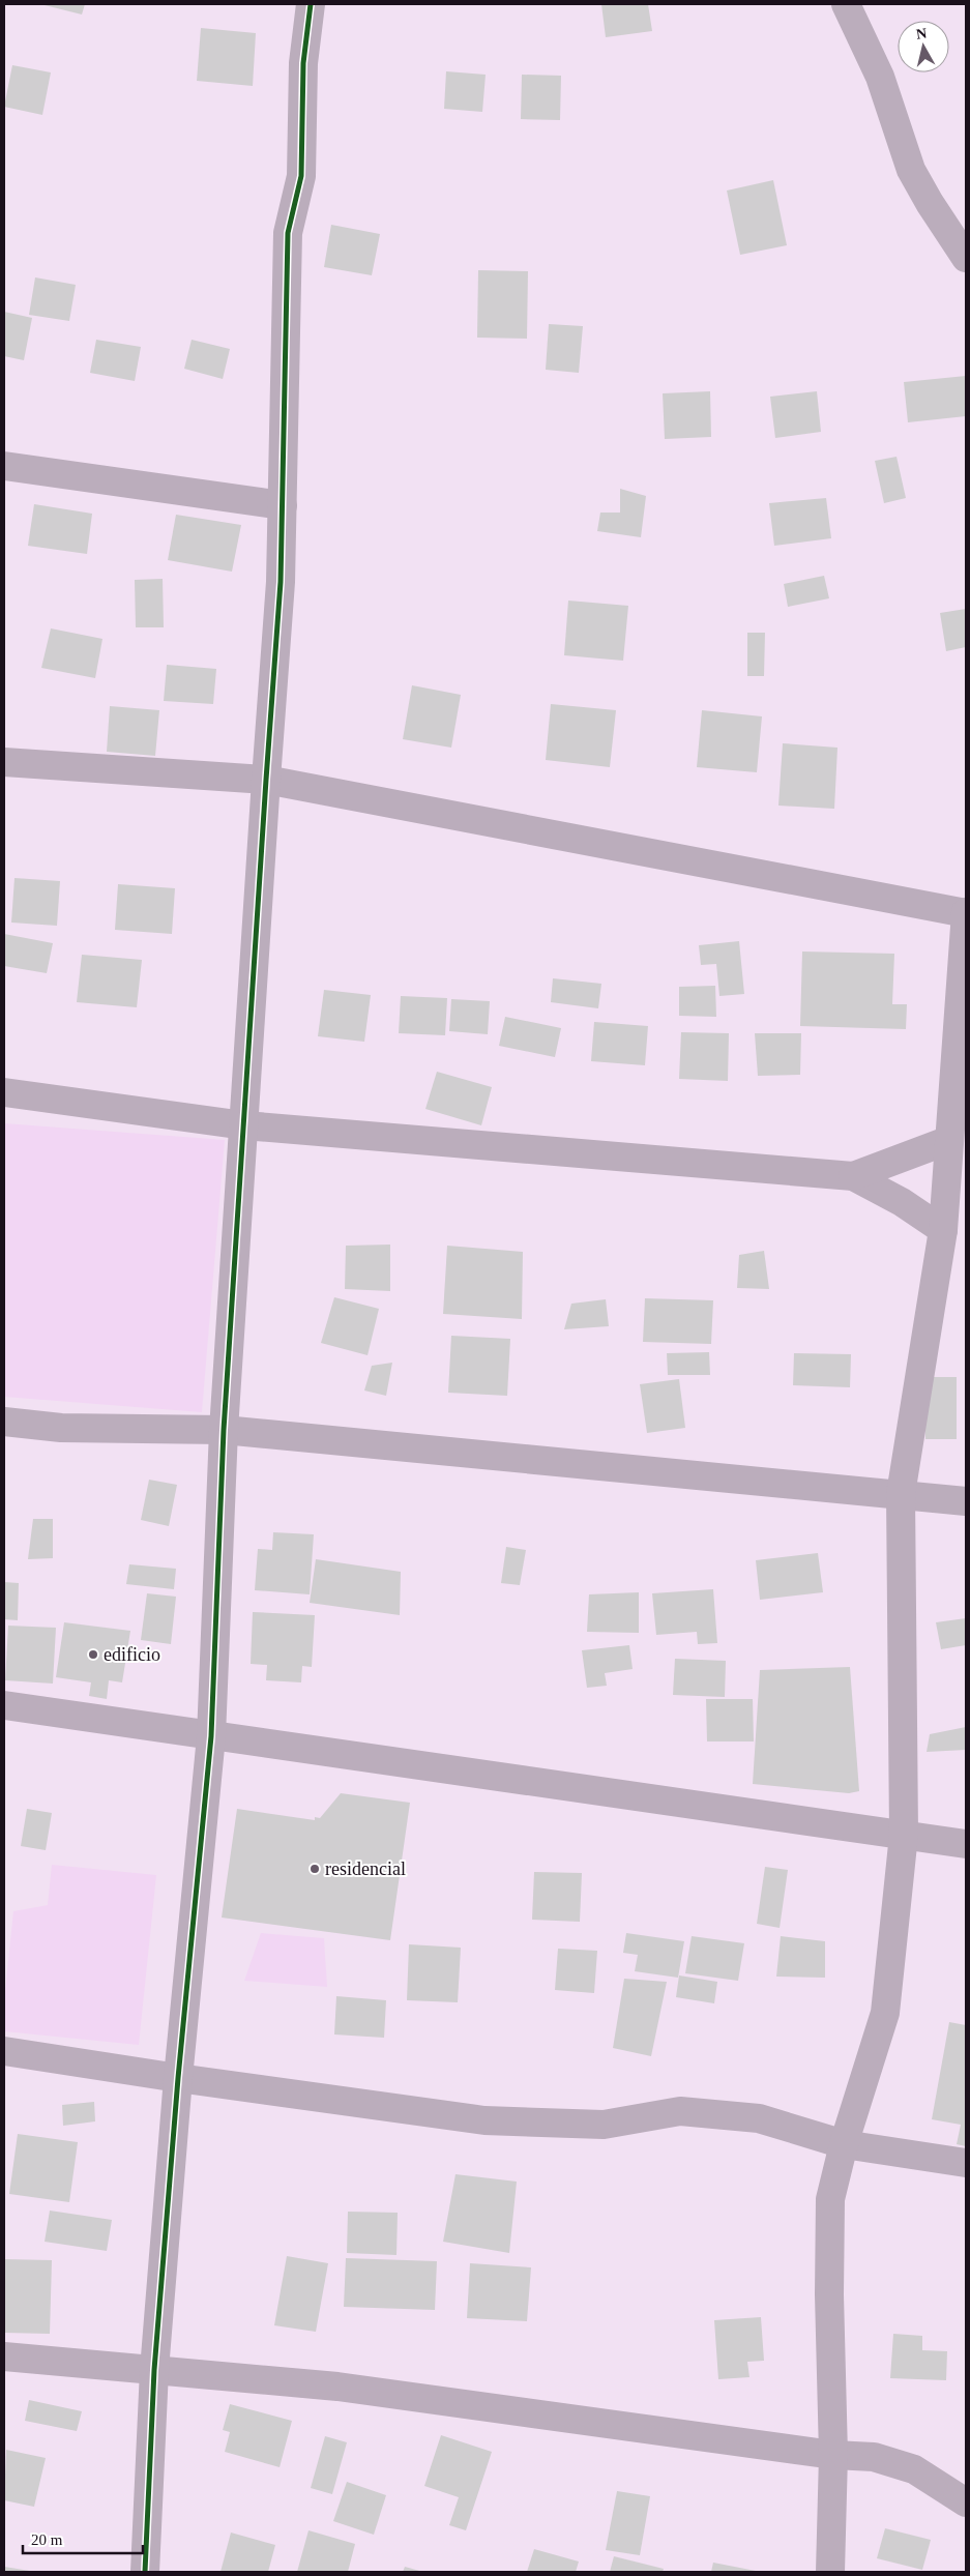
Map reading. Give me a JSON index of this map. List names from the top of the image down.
{
  "places": ["edificio", "residencial"],
  "scale_bar": "20 m",
  "north": "top"
}
